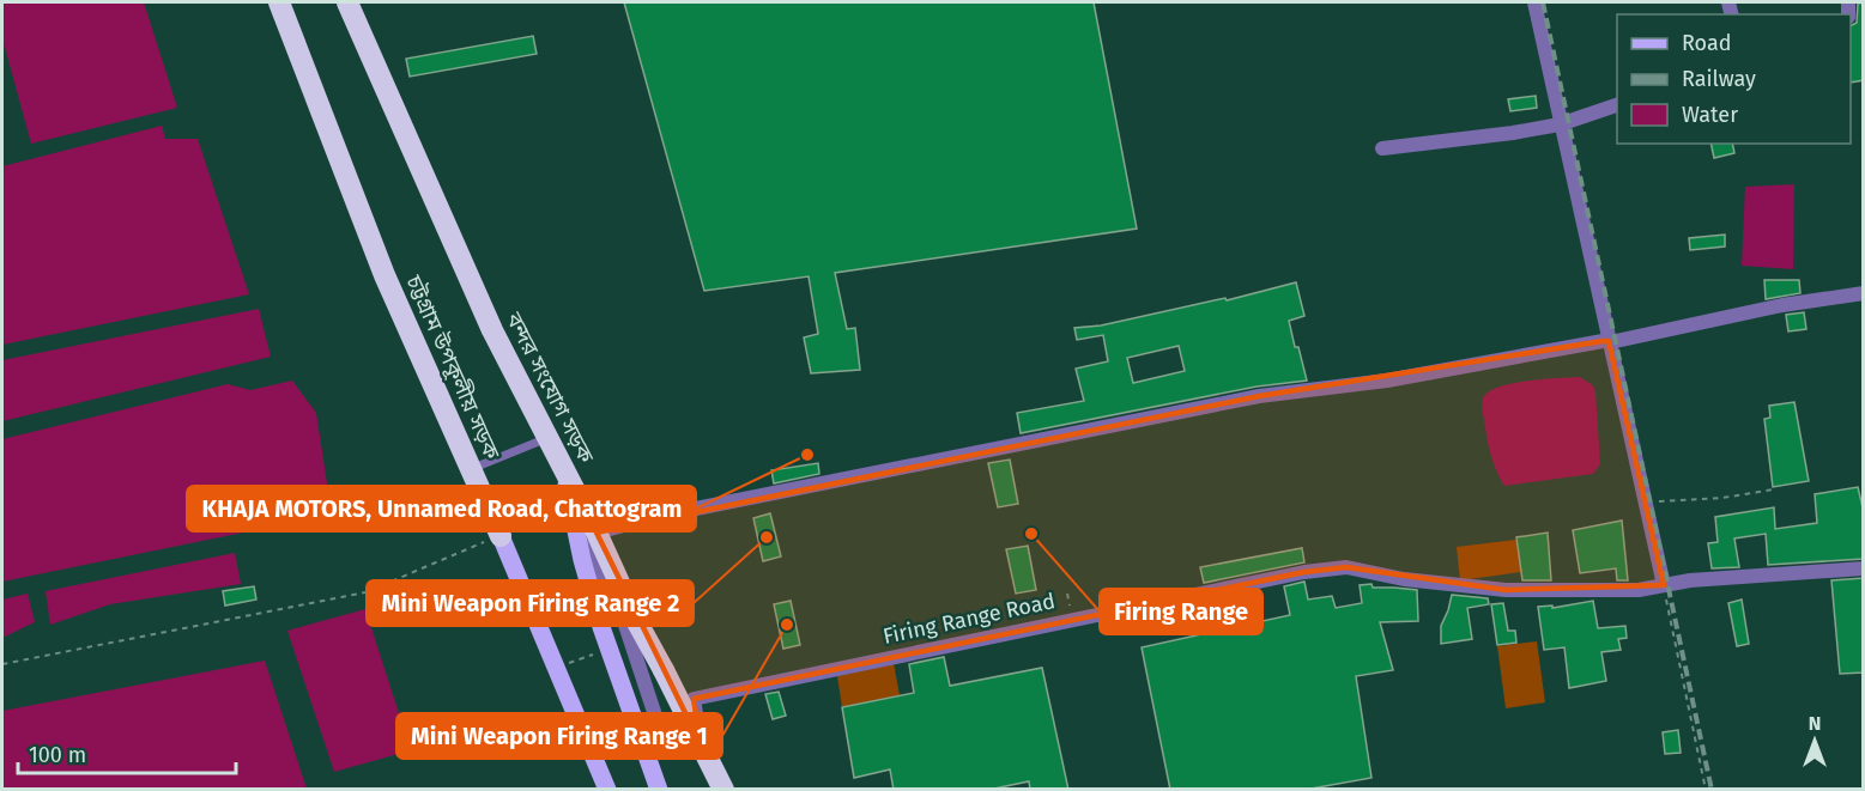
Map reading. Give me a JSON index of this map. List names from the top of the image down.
{
  "streets": {
    "highway": ["চট্টগ্রাম উপকূলীয় সড়ক", "বন্দর সংযোগ সড়ক"],
    "street": ["Firing Range Road"]
  },
  "places": [
    "KHAJA MOTORS, Unnamed Road, Chattogram",
    "Firing Range",
    "Mini Weapon Firing Range 2",
    "Mini Weapon Firing Range 1"
  ],
  "legend": ["Road", "Railway", "Water"],
  "scale_bar": "100 m",
  "north": "top"
}
